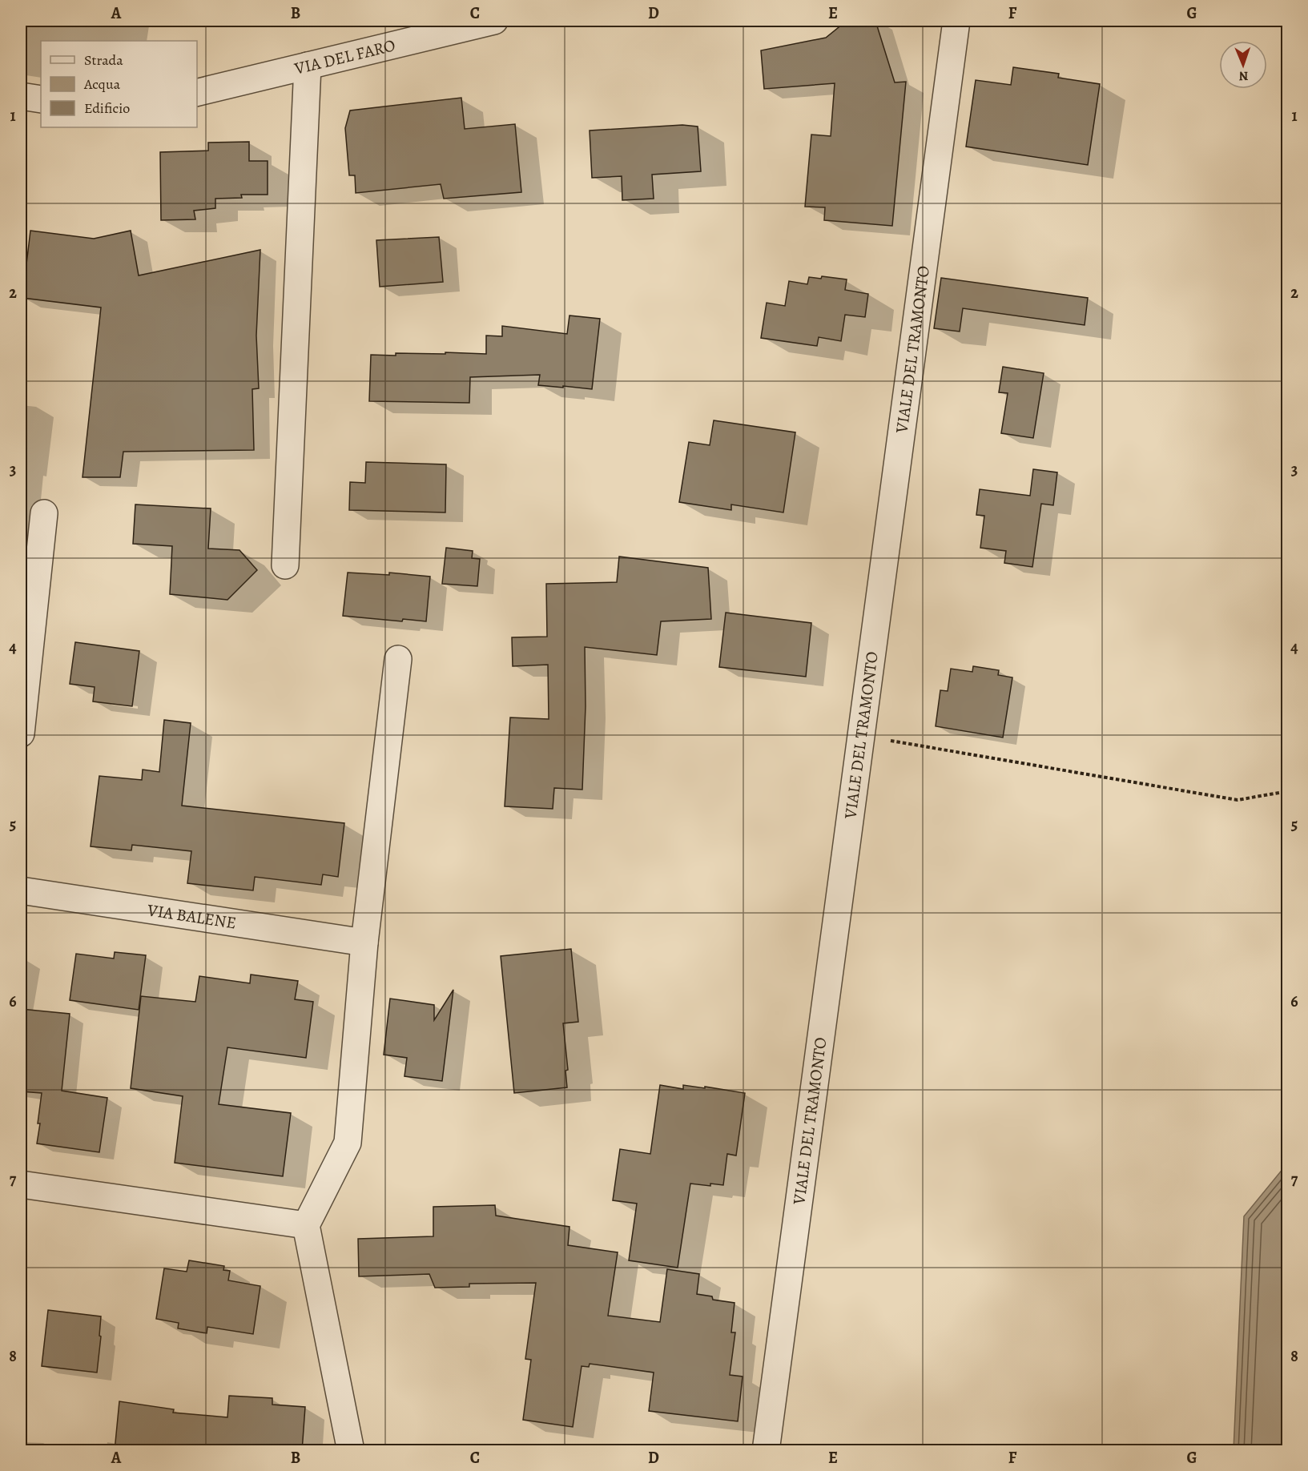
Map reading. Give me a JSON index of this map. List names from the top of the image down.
{
  "streets": {
    "street": ["VIA DEL FARO", "VIALE DEL TRAMONTO", "VIA BALENE"]
  },
  "legend": ["Strada", "Acqua", "Edificio"],
  "north": "bottom",
  "grid": {
    "columns": [
      "A",
      "B",
      "C",
      "D",
      "E",
      "F",
      "G"
    ],
    "rows": [
      "1",
      "2",
      "3",
      "4",
      "5",
      "6",
      "7",
      "8"
    ]
  }
}
